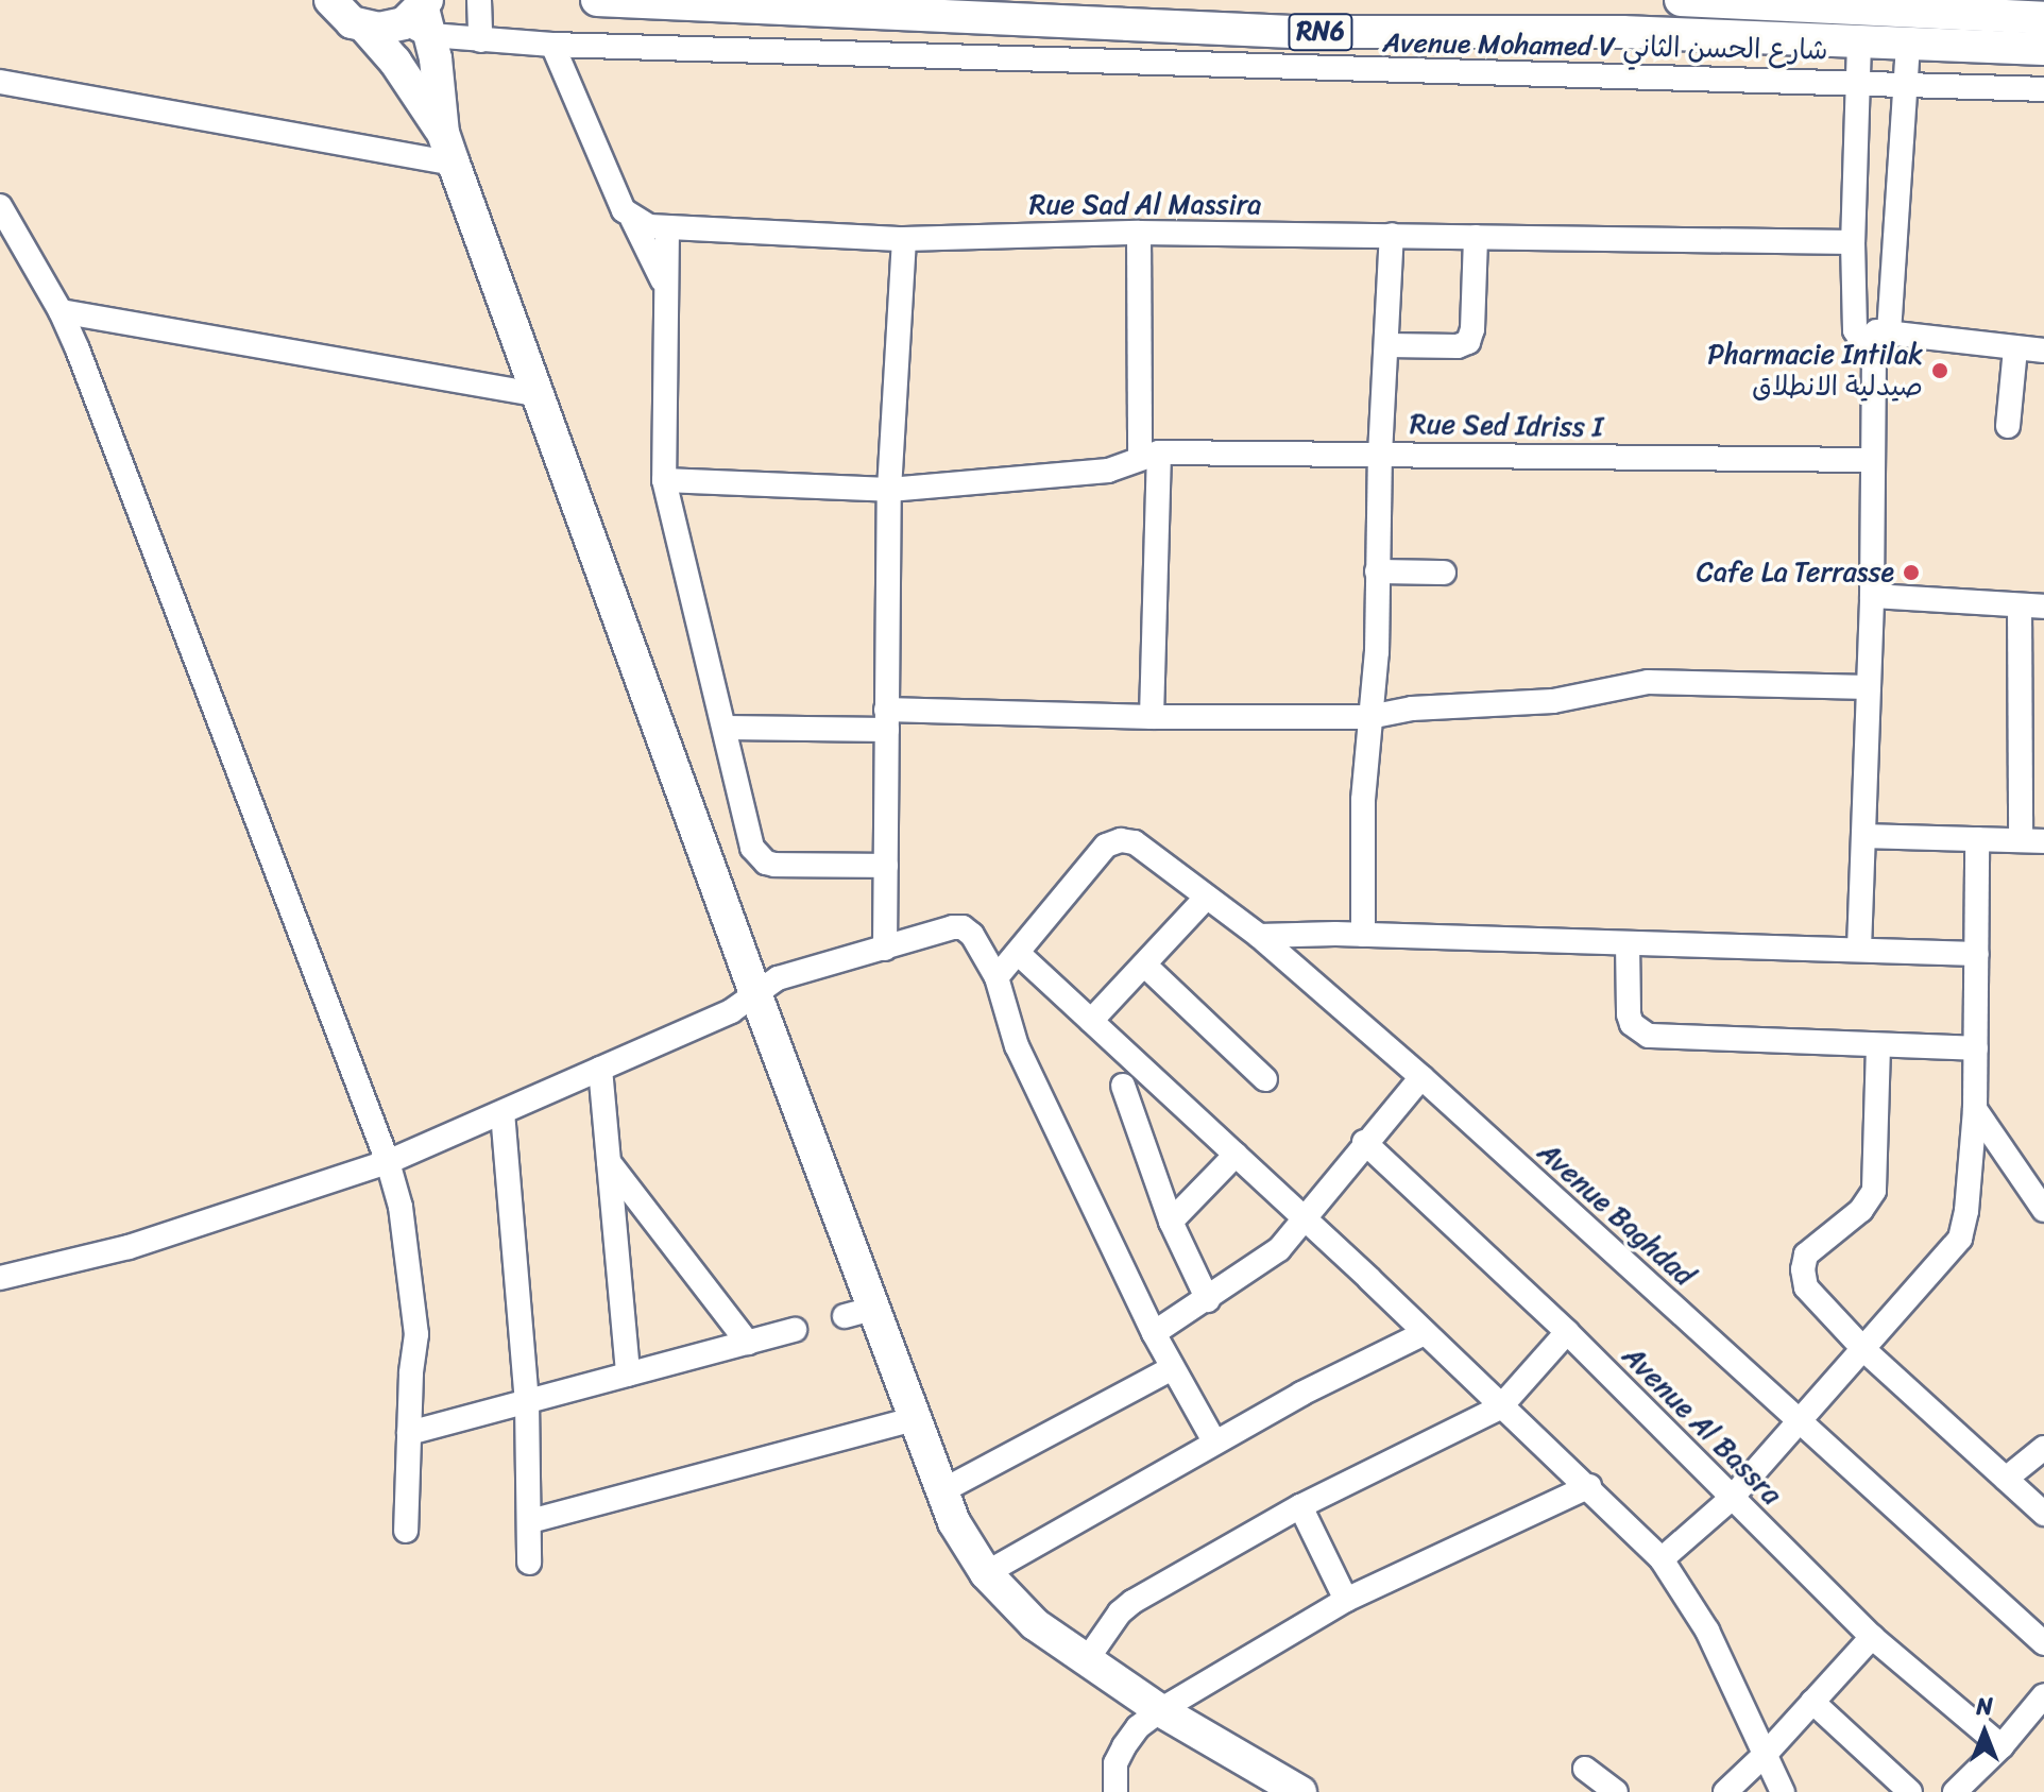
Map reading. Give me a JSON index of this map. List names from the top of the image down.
{
  "streets": {
    "main road": ["RN6"],
    "street": [
      "Avenue Mohamed V شارع الحسن الثاني",
      "Rue Sad Al Massira",
      "Rue Sed Idriss I",
      "Avenue Baghdad",
      "Avenue Al Bassra"
    ]
  },
  "places": ["Pharmacie Intilak صيدلية الانطلاق", "Cafe La Terrasse"],
  "north": "top"
}
